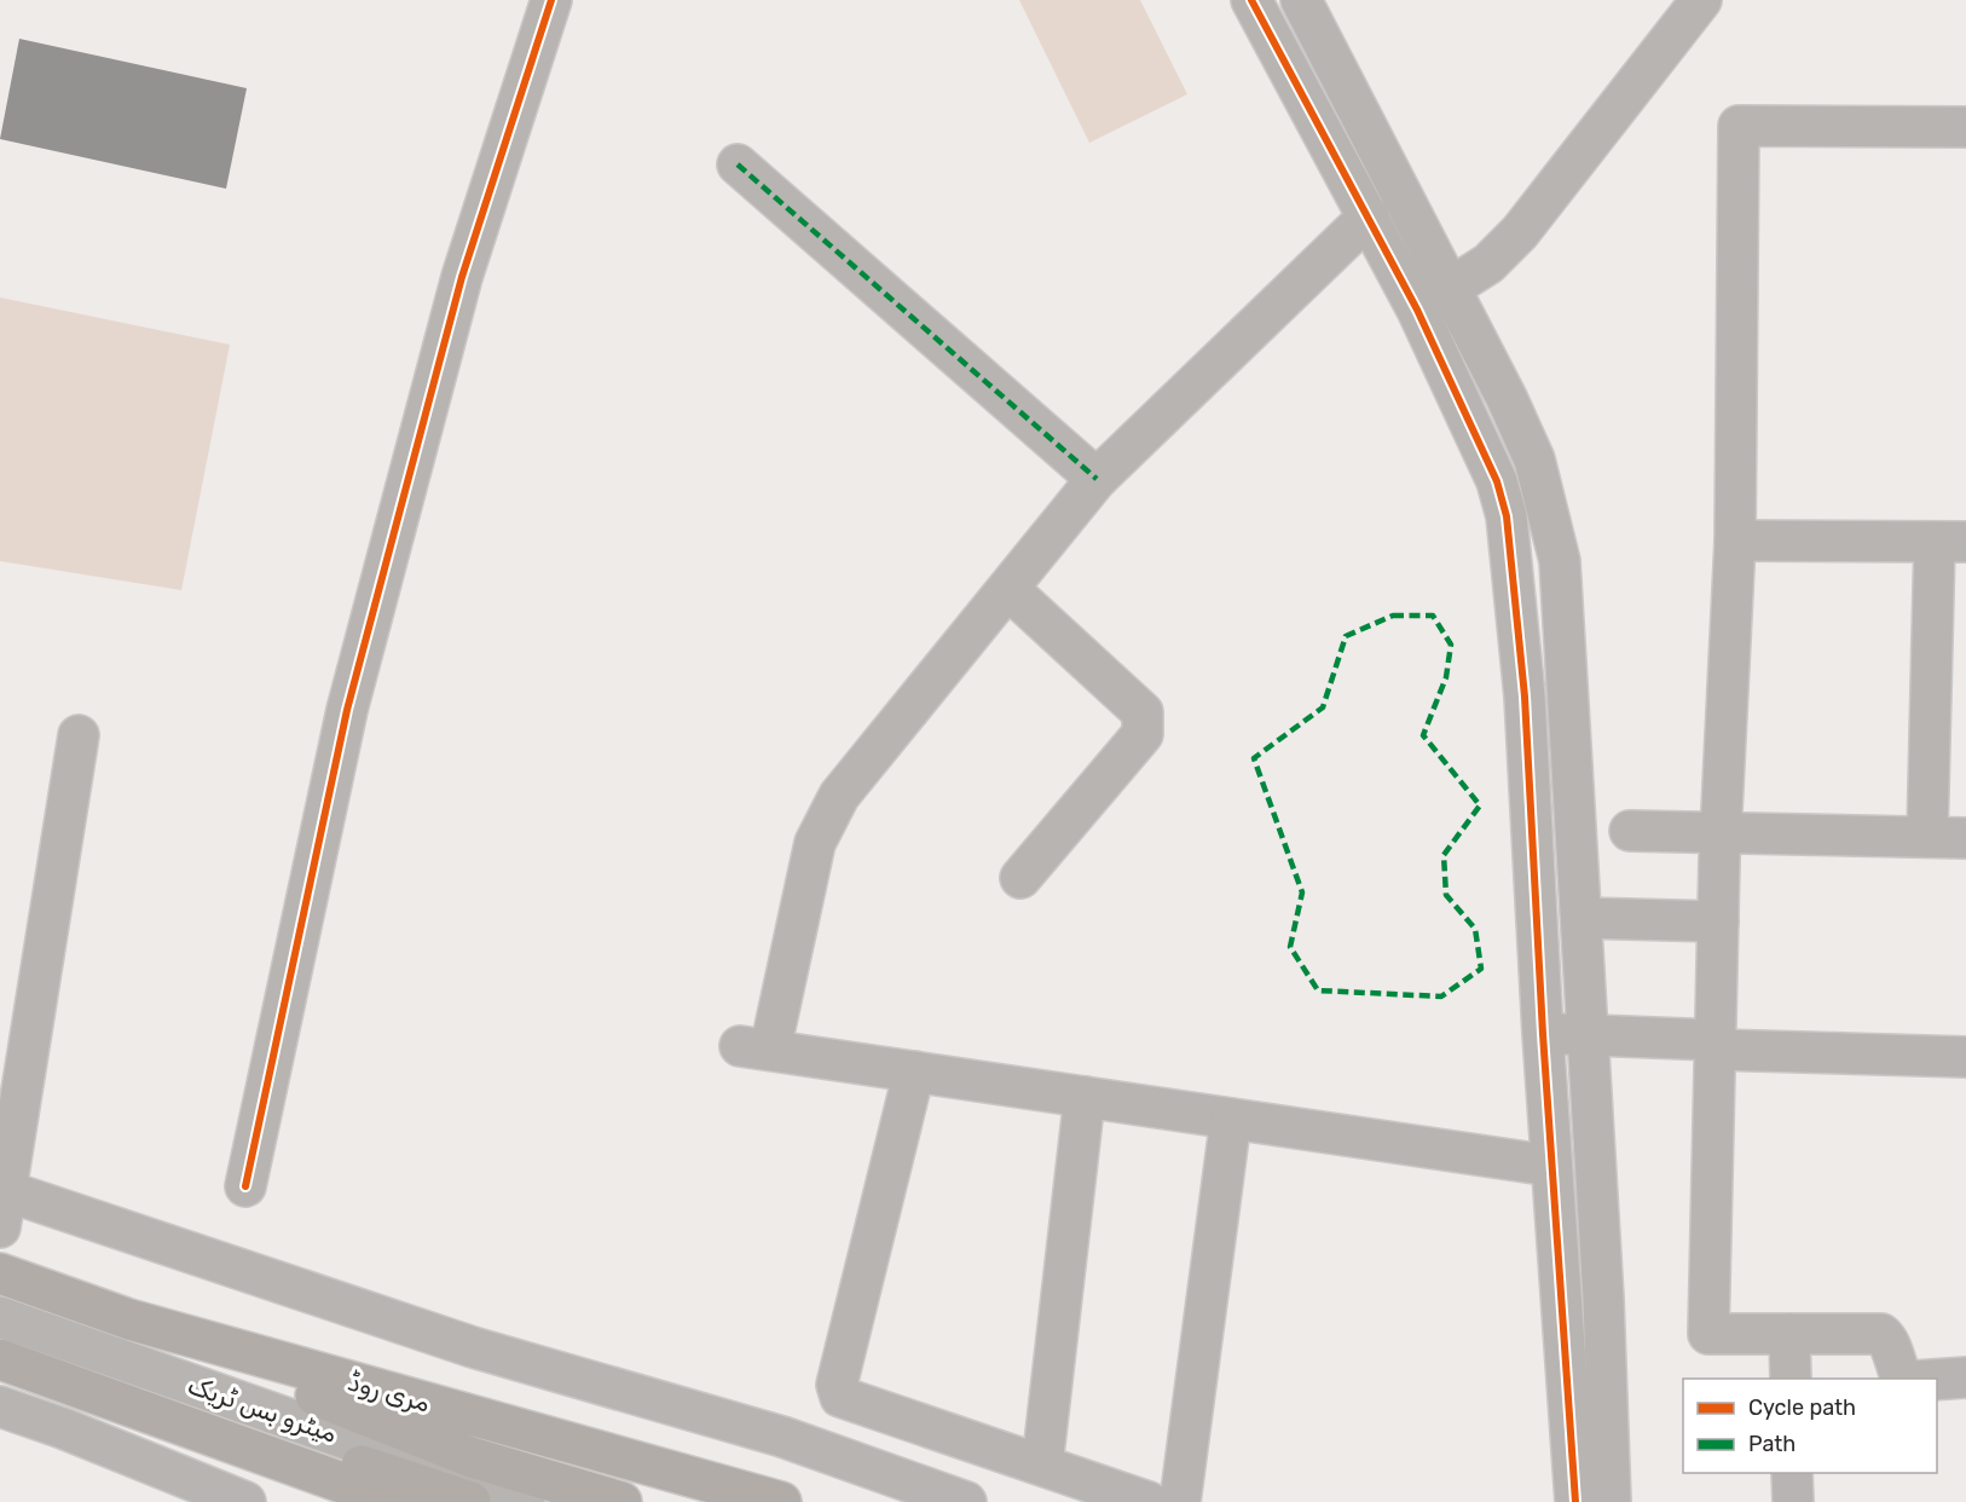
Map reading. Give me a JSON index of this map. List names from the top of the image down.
{
  "streets": {
    "main road": ["مری روڈ"],
    "street": ["میٹرو بس ٹریک"]
  },
  "legend": ["Cycle path", "Path"]
}
